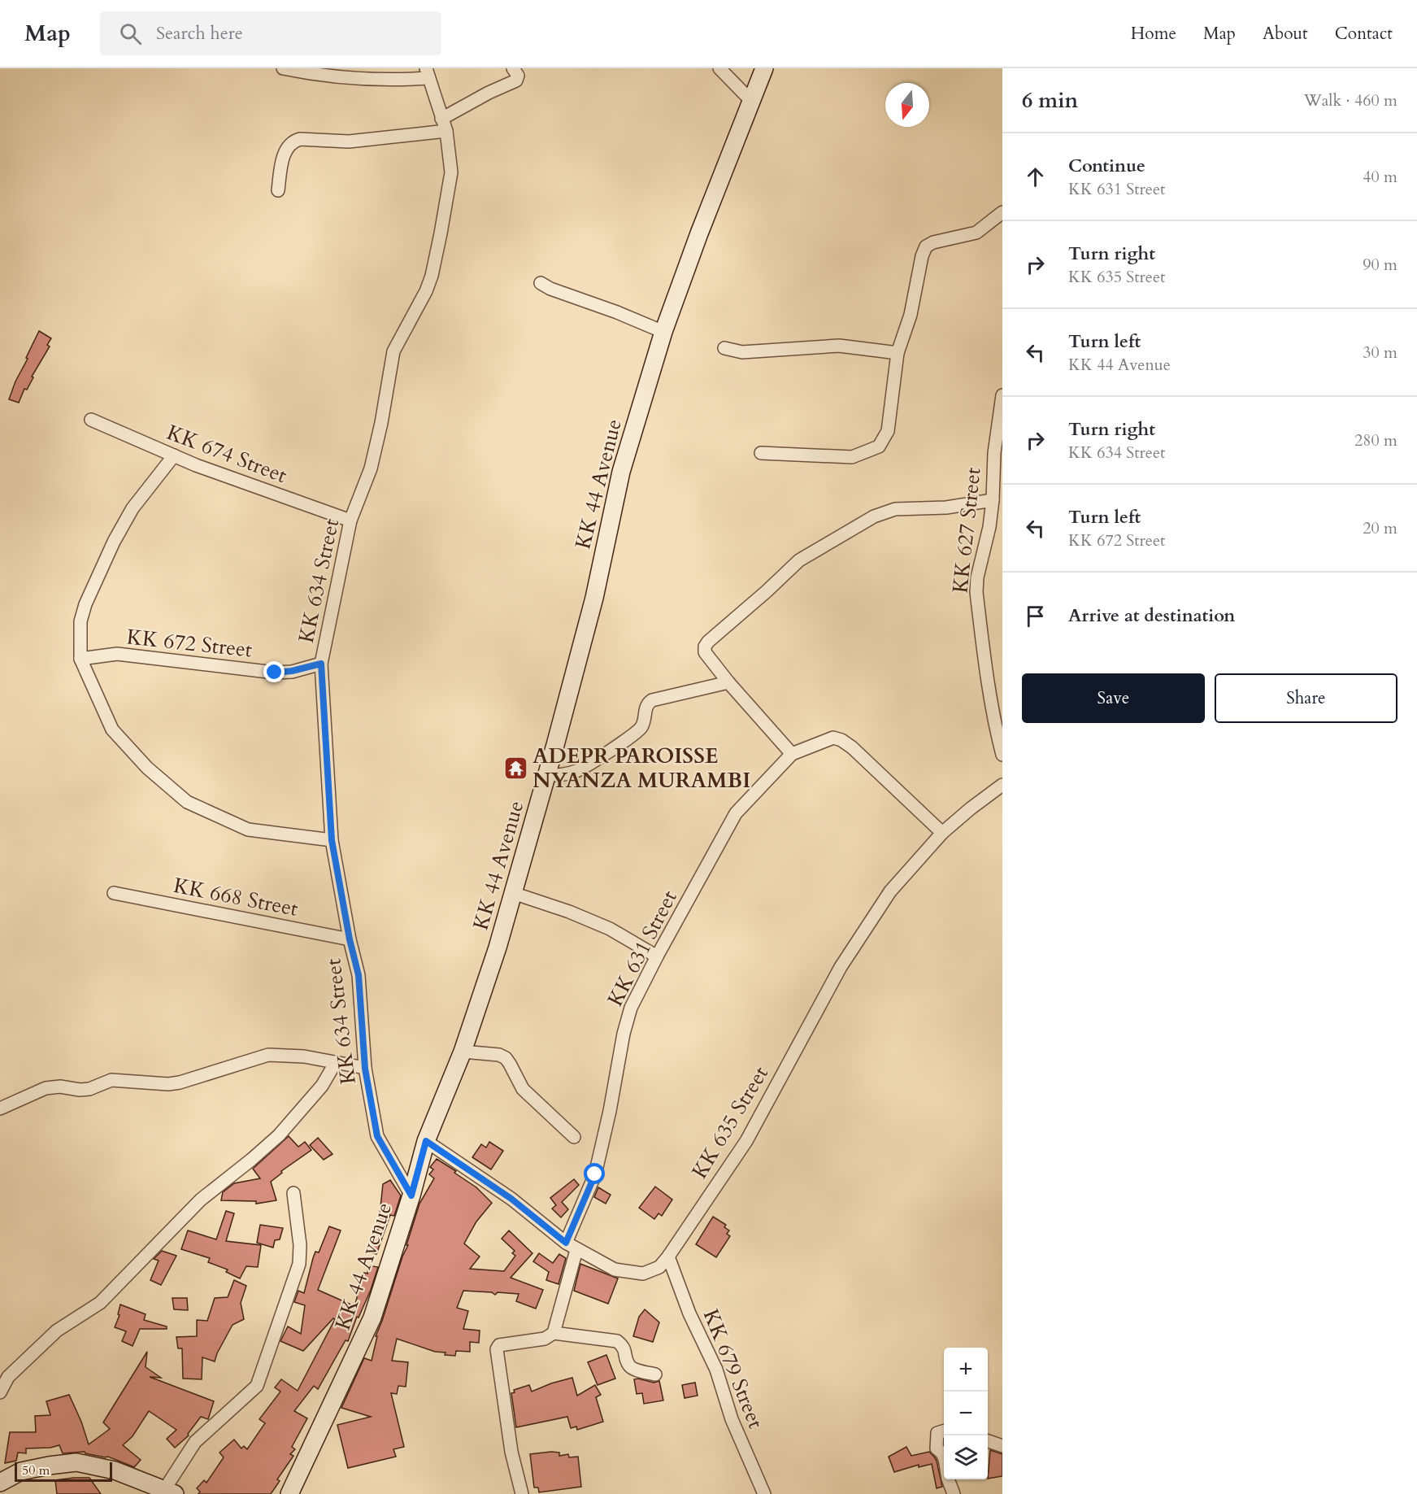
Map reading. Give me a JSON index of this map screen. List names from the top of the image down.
{
  "streets": {
    "main road": ["KK 44 Avenue"],
    "street": [
      "KK 674 Street",
      "KK 627 Street",
      "KK 634 Street",
      "KK 672 Street",
      "KK 668 Street",
      "KK 631 Street",
      "KK 635 Street",
      "KK 679 Street"
    ]
  },
  "crossings": [
    ["KK 674 Street", "KK 634 Street"],
    ["KK 44 Avenue", "KK 634 Street"],
    ["KK 44 Avenue", "KK 635 Street"],
    ["KK 634 Street", "KK 672 Street"],
    ["KK 634 Street", "KK 668 Street"],
    ["KK 631 Street", "KK 635 Street"],
    ["KK 635 Street", "KK 679 Street"]
  ],
  "places": {
    "temple": ["ADEPR PAROISSE NYANZA MURAMBI"]
  },
  "scale_bar": "50 m",
  "north": "bottom",
  "page": {
    "header": "Map",
    "search": "Search here",
    "nav": [
      "Home",
      "Map",
      "About",
      "Contact"
    ],
    "heading": ["6 min", "Walk · 460 m"],
    "list": [
      ["Continue", "KK 631 Street", "40 m"],
      ["Turn right", "KK 635 Street", "90 m"],
      ["Turn left", "KK 44 Avenue", "30 m"],
      ["Turn right", "KK 634 Street", "280 m"],
      ["Turn left", "KK 672 Street", "20 m"],
      "Arrive at destination"
    ],
    "buttons": ["Save", "Share"],
    "map_buttons": ["+", "−"],
    "scale": "50 m"
  }
}
